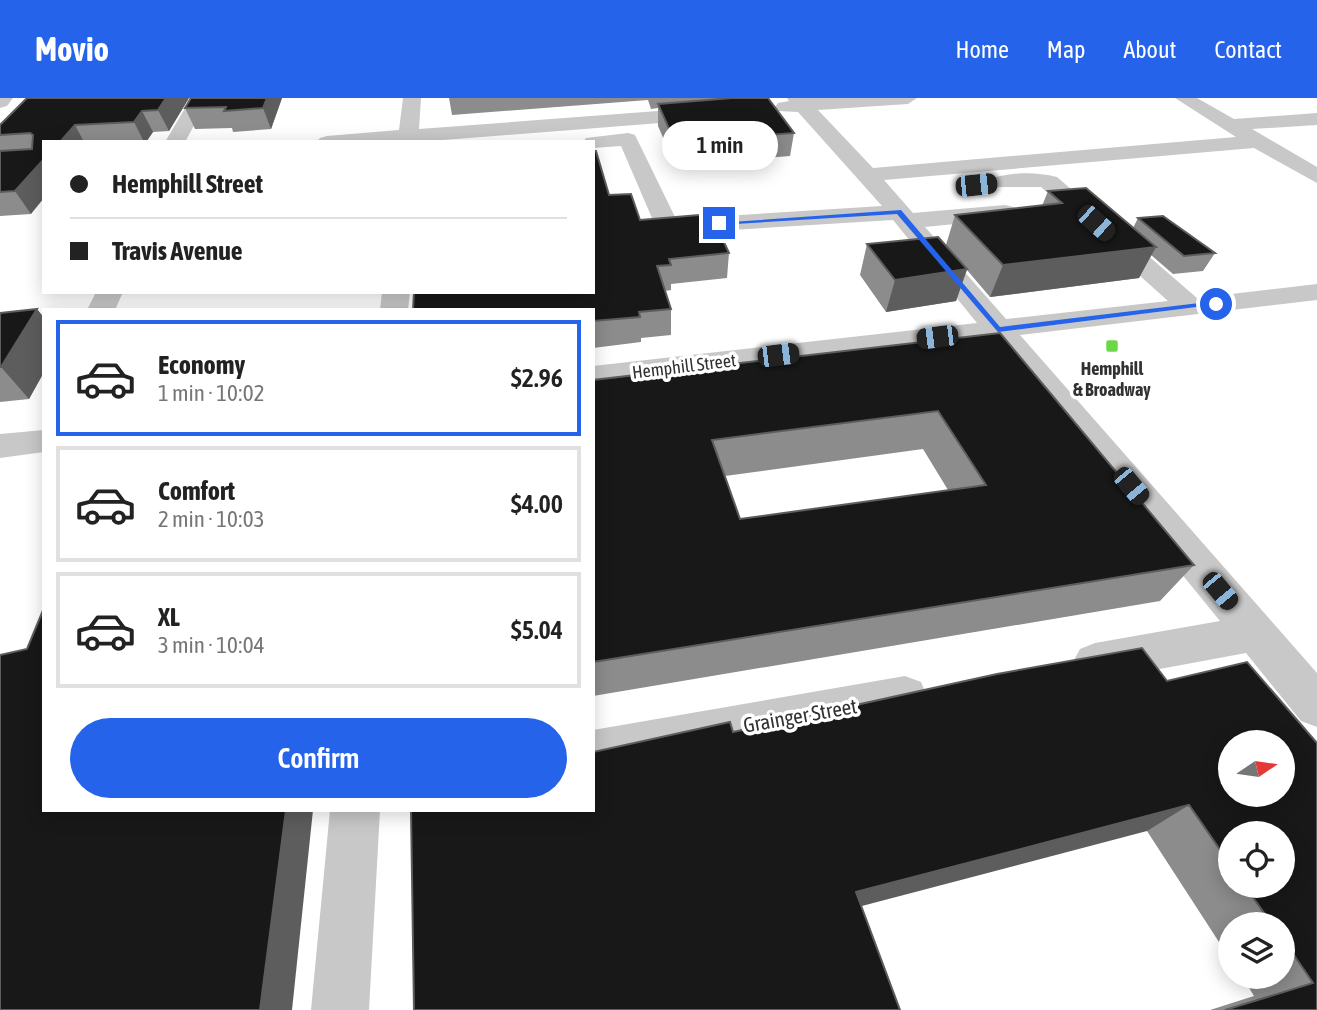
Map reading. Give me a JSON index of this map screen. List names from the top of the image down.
{
  "streets": {
    "street": ["Hemphill Street", "Grainger Street"]
  },
  "places": {
    "transit": ["Hemphill & Broadway"]
  },
  "north": "right",
  "page": {
    "header": "Movio",
    "nav": [
      "Home",
      "Map",
      "About",
      "Contact"
    ],
    "bubble": "1 min",
    "banner": ["Hemphill Street", "Travis Avenue"],
    "list": [
      {
        "name": "Economy",
        "note": "1 min · 10:02",
        "value": "$2.96"
      },
      {
        "name": "Comfort",
        "note": "2 min · 10:03",
        "value": "$4.00"
      },
      {
        "name": "XL",
        "note": "3 min · 10:04",
        "value": "$5.04"
      }
    ],
    "buttons": "Confirm"
  }
}
